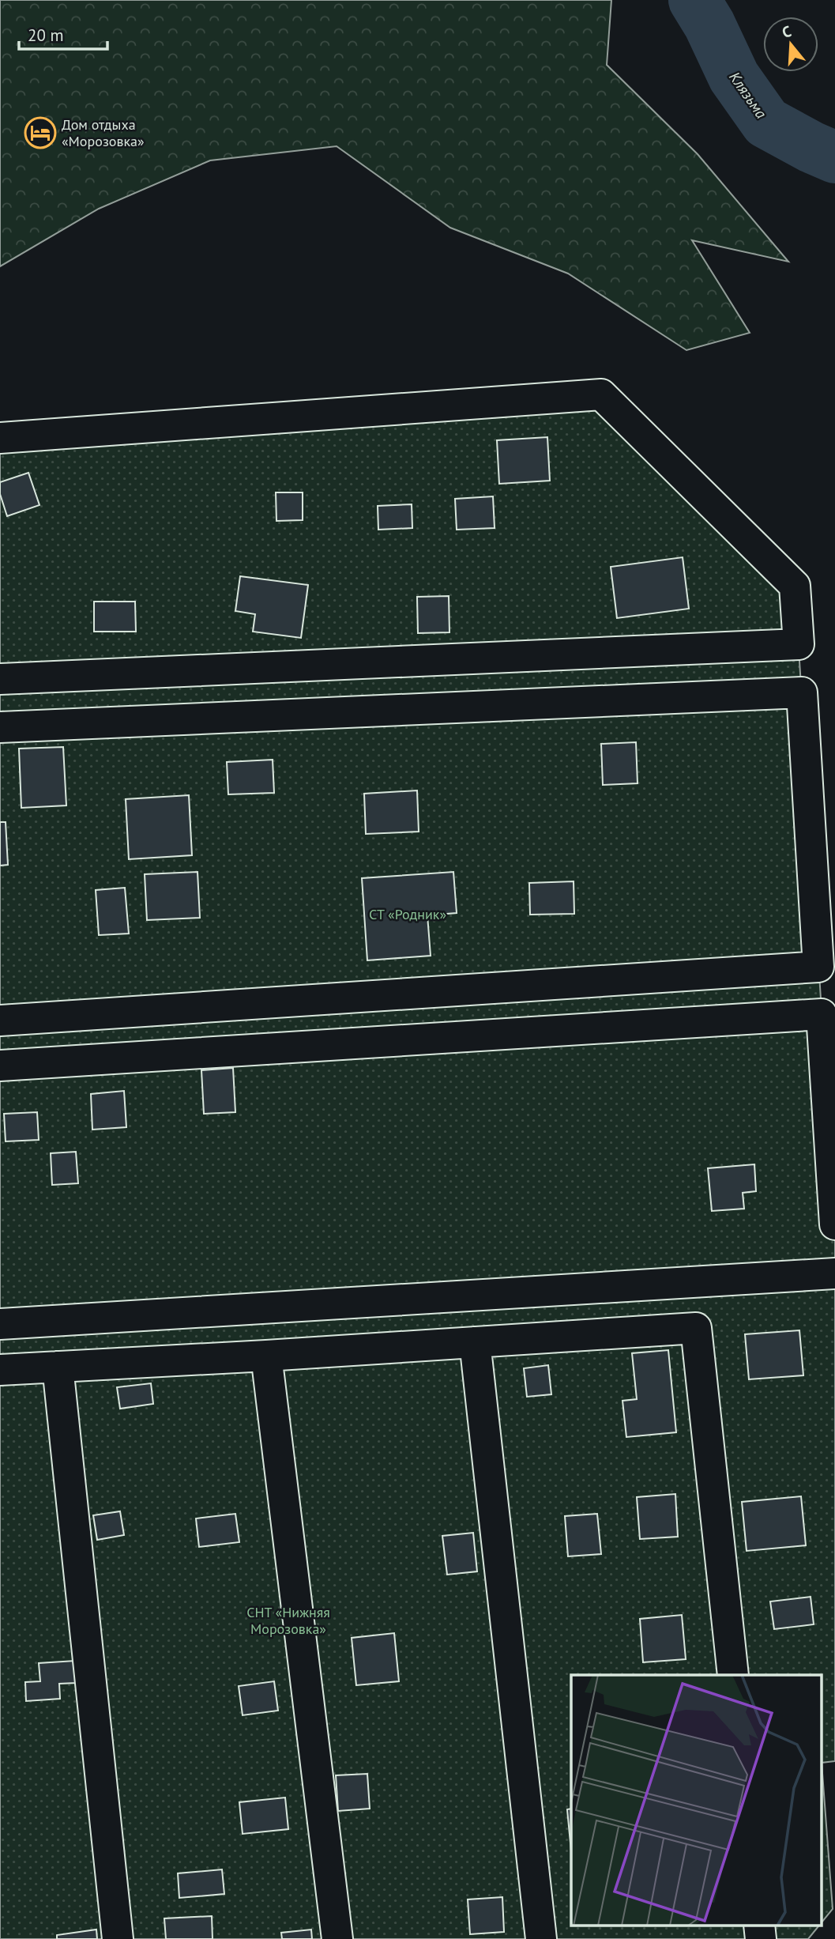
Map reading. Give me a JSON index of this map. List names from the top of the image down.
{
  "water": ["Клязьма"],
  "parks": ["СТ «Родник»", "СНТ «Нижняя Морозовка»"],
  "places": {
    "hotel": ["Дом отдыха «Морозовка»"]
  },
  "scale_bar": "20 m",
  "north": "top"
}
